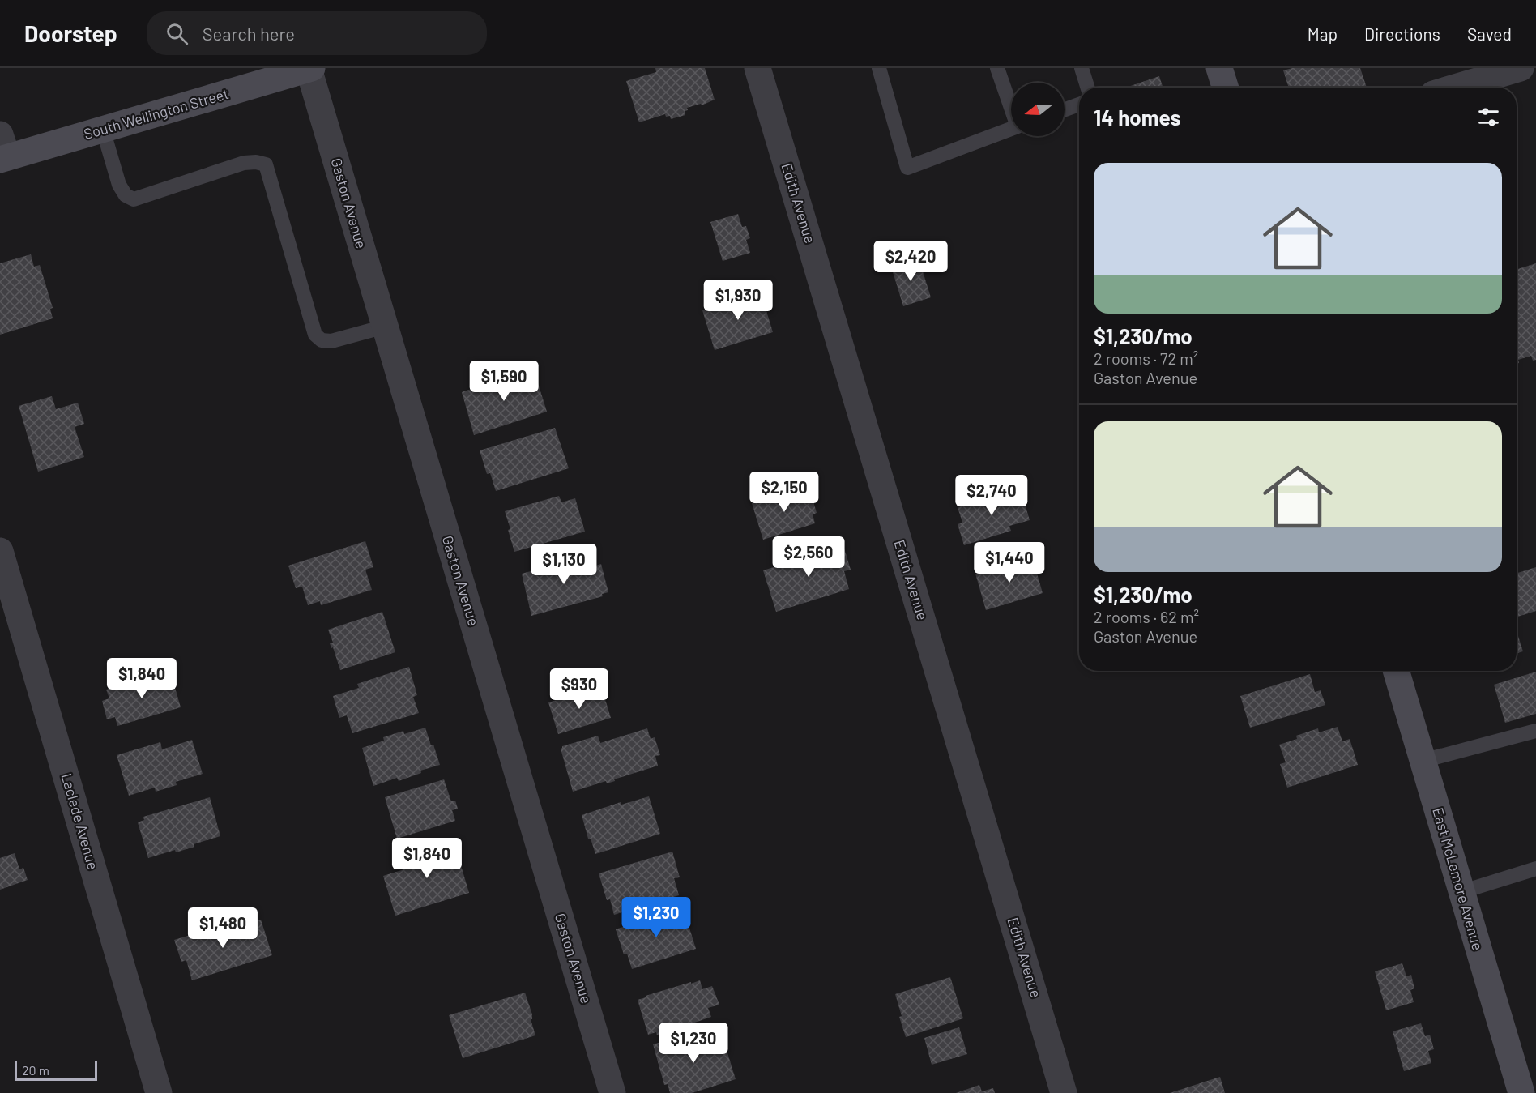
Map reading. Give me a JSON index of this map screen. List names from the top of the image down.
{
  "streets": {
    "main road": ["South Wellington Street", "East McLemore Avenue"],
    "street": ["Gaston Avenue", "Edith Avenue", "Laclede Avenue"]
  },
  "crossings": [
    ["South Wellington Street", "Gaston Avenue"]
  ],
  "scale_bar": "20 m",
  "north": "left",
  "page": {
    "header": "Doorstep",
    "search": "Search here",
    "nav": ["Map", "Directions", "Saved"],
    "heading": "14 homes",
    "list": [
      {
        "name": "$1,230/mo",
        "note": "2 rooms · 72 m² · Gaston Avenue"
      },
      {
        "name": "$1,230/mo",
        "note": "2 rooms · 62 m² · Gaston Avenue"
      }
    ],
    "price": [
      "$2,420",
      "$1,930",
      "$1,590",
      "$2,150",
      "$2,740",
      "$2,560",
      "$1,440",
      "$1,130",
      "$1,840",
      "$930",
      "$1,840",
      "$1,230",
      "$1,480",
      "$1,230"
    ],
    "scale": "20 m"
  }
}
